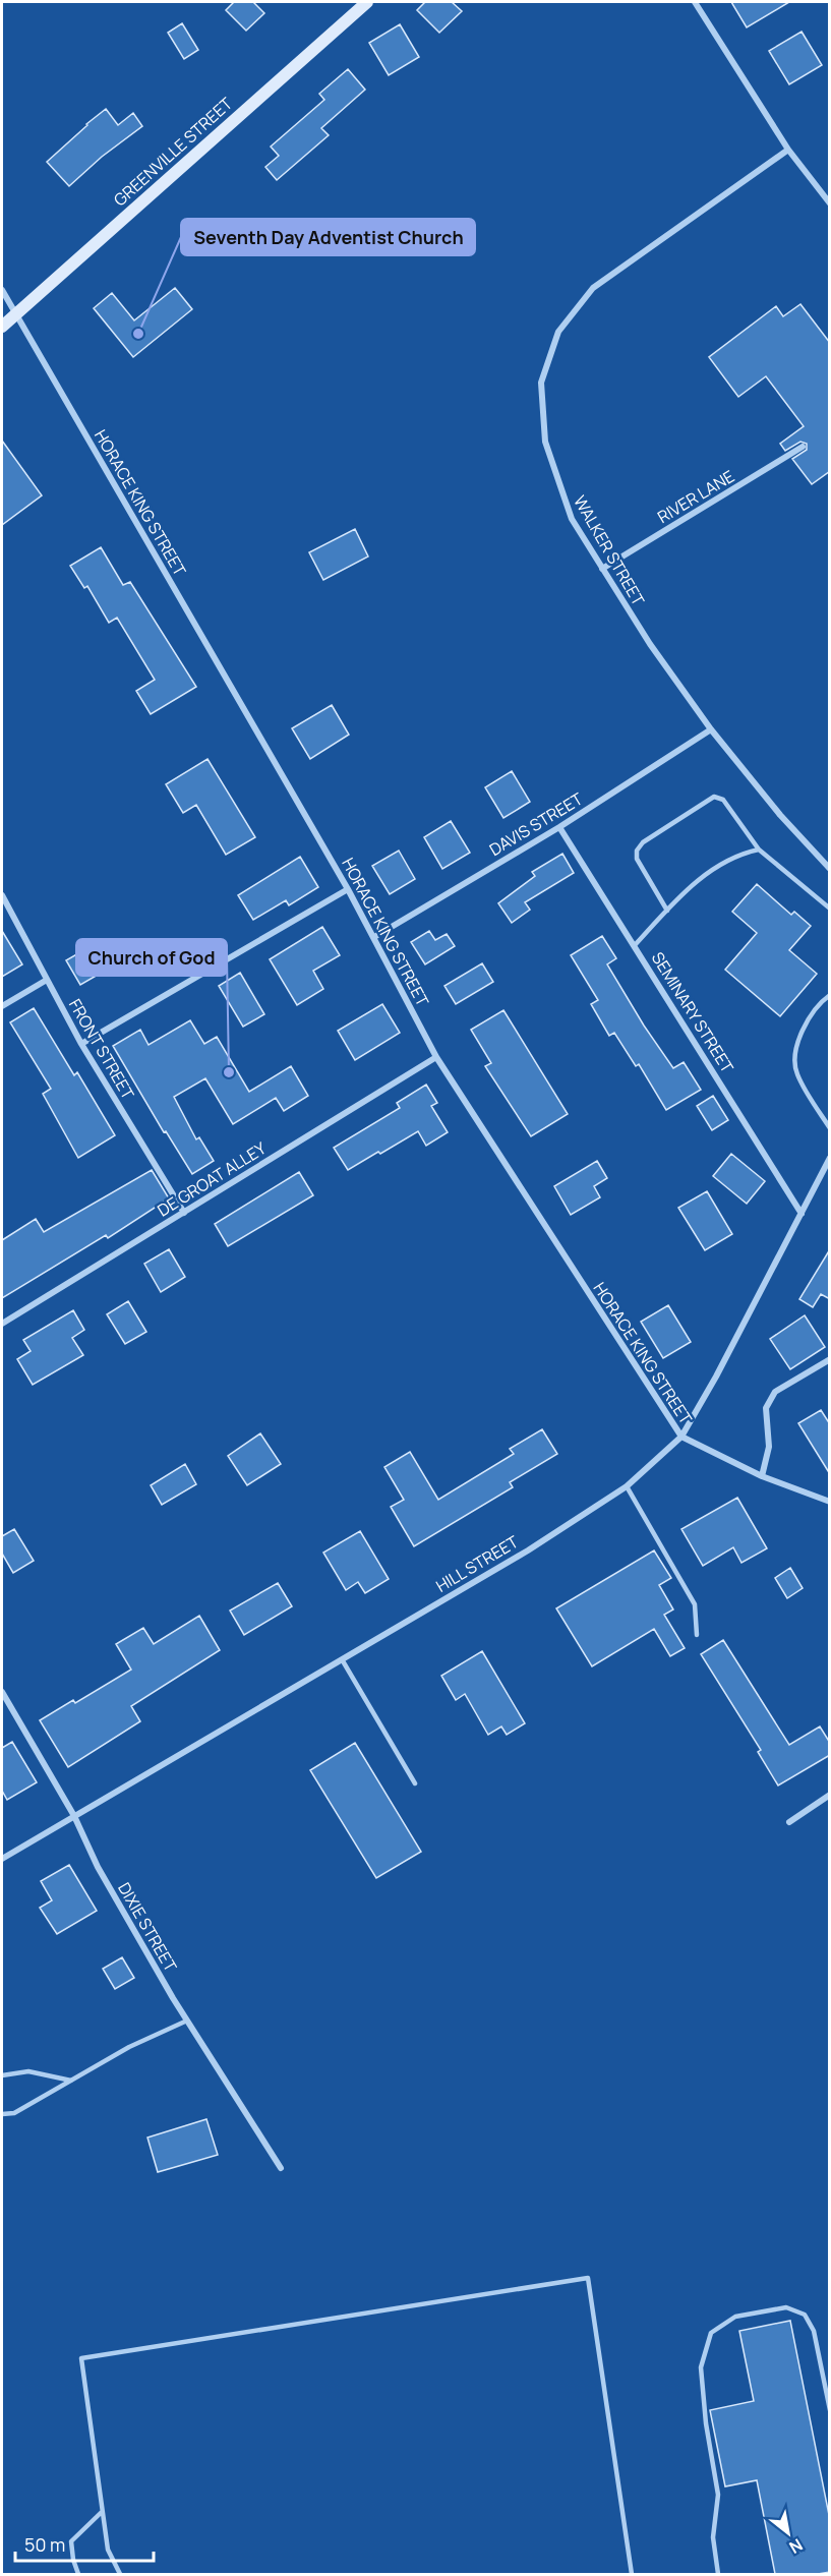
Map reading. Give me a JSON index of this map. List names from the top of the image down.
{
  "streets": {
    "street": [
      "GREENVILLE STREET",
      "RIVER LANE",
      "HORACE KING STREET",
      "WALKER STREET",
      "DAVIS STREET",
      "SEMINARY STREET",
      "FRONT STREET",
      "DE GROAT ALLEY",
      "HILL STREET",
      "DIXIE STREET"
    ]
  },
  "crossings": [
    ["GREENVILLE STREET", "HORACE KING STREET"],
    ["RIVER LANE", "WALKER STREET"],
    ["HORACE KING STREET", "DAVIS STREET"],
    ["HORACE KING STREET", "DE GROAT ALLEY"],
    ["HORACE KING STREET", "HILL STREET"],
    ["WALKER STREET", "DAVIS STREET"],
    ["DAVIS STREET", "SEMINARY STREET"],
    ["SEMINARY STREET", "HILL STREET"],
    ["FRONT STREET", "DE GROAT ALLEY"],
    ["HILL STREET", "DIXIE STREET"]
  ],
  "places": ["Seventh Day Adventist Church", "Church of God"],
  "scale_bar": "50 m",
  "north": "bottom right"
}
